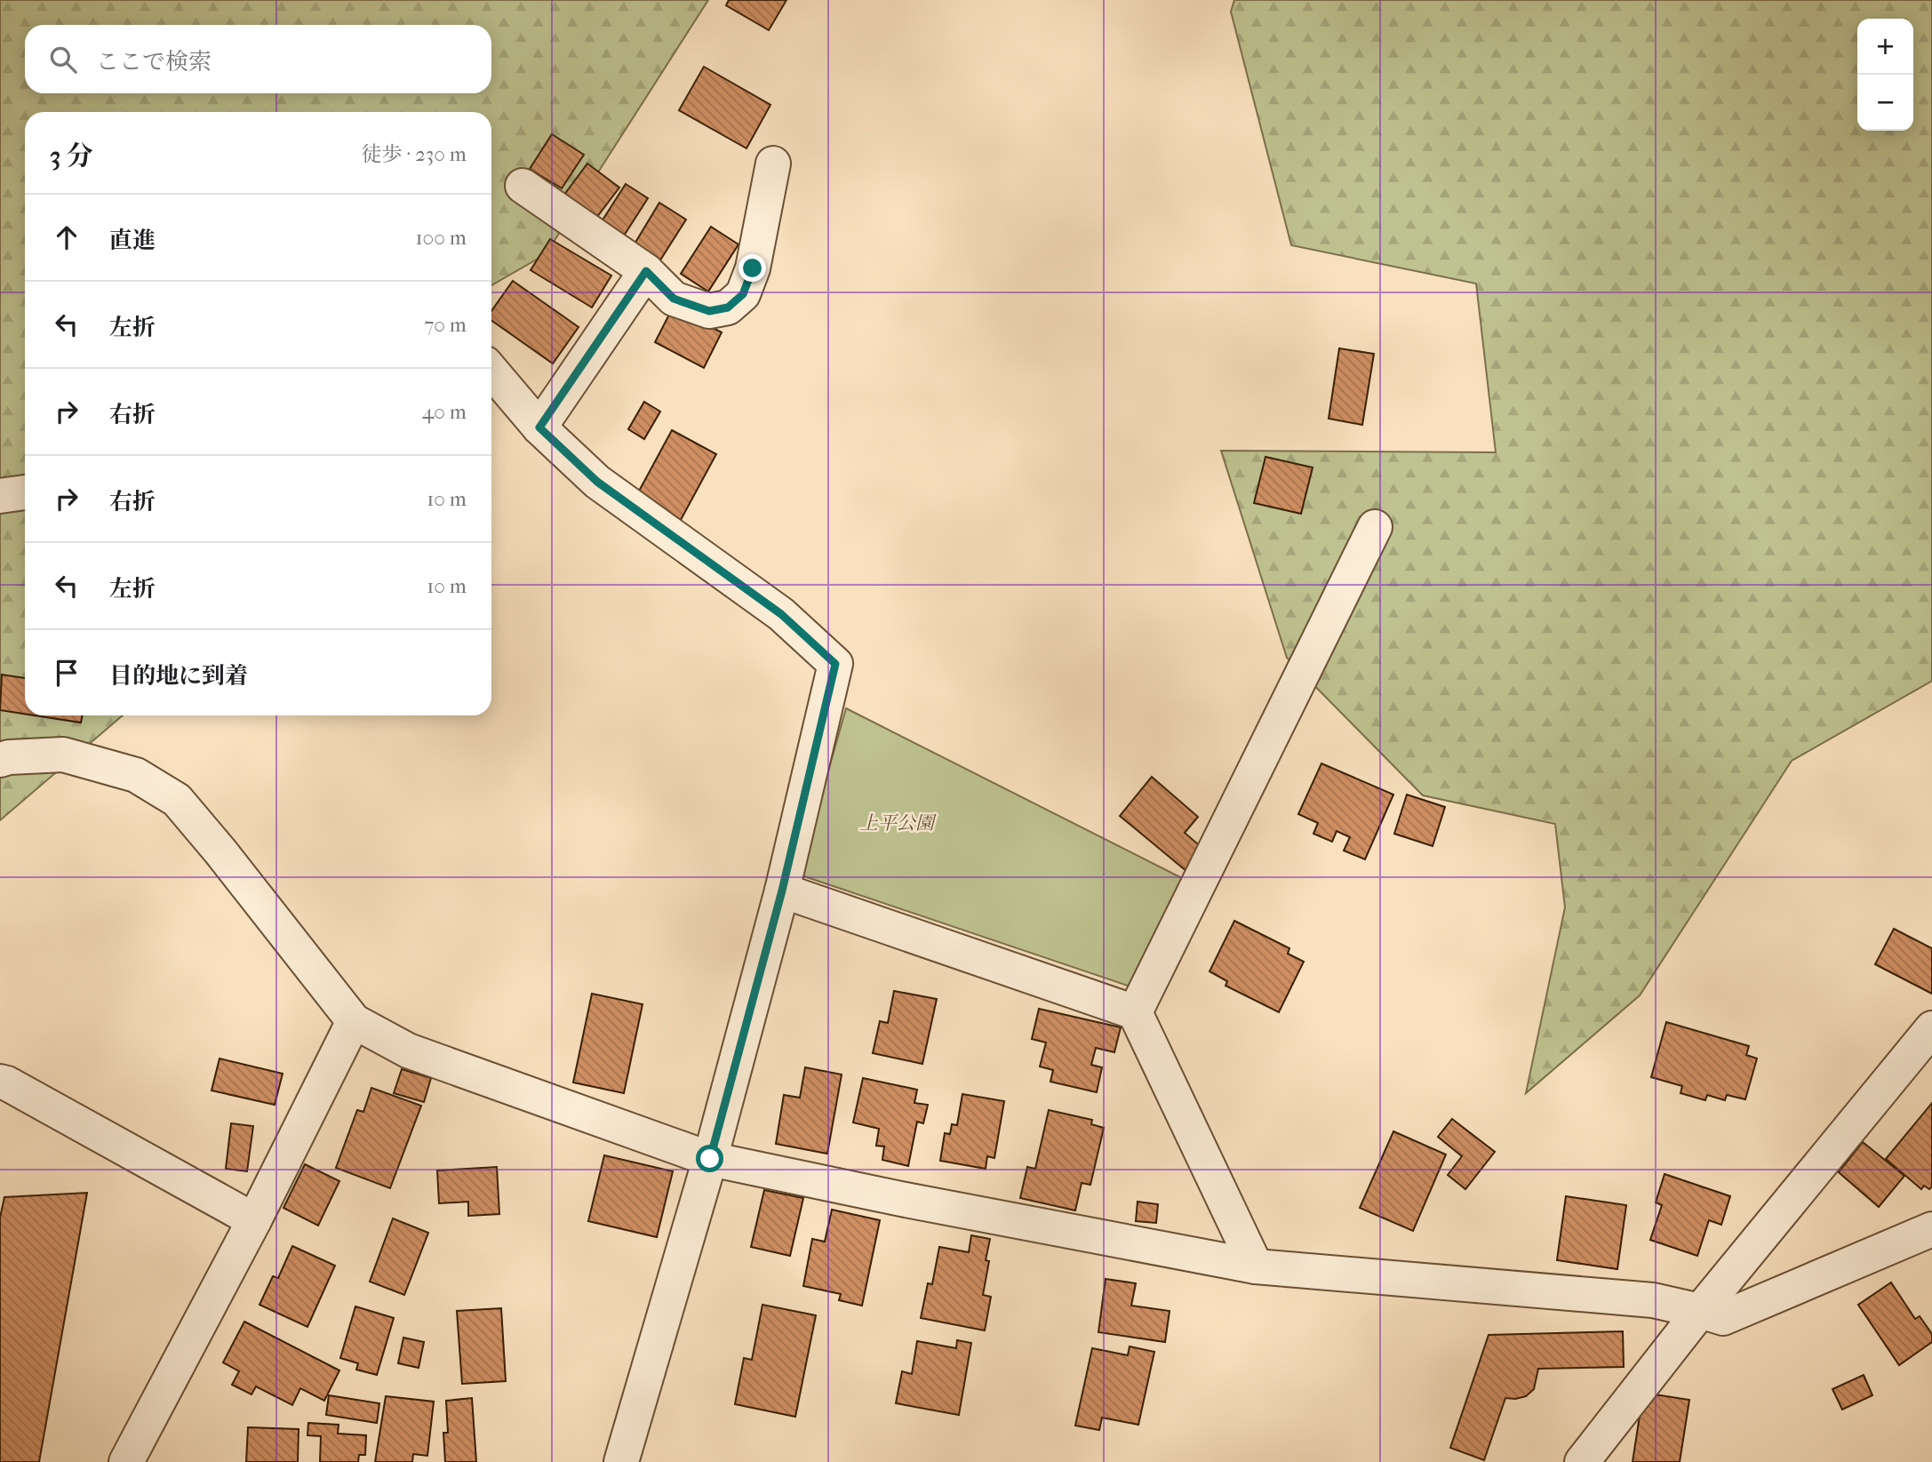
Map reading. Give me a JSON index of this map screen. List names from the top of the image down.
{
  "parks": ["上平公園"],
  "page": {
    "map_buttons": ["+", "−"],
    "search": "ここで検索",
    "heading": ["3 分", "徒歩 · 230 m"],
    "list": [
      ["直進", "100 m"],
      ["左折", "70 m"],
      ["右折", "40 m"],
      ["右折", "10 m"],
      ["左折", "10 m"],
      "目的地に到着"
    ]
  }
}
